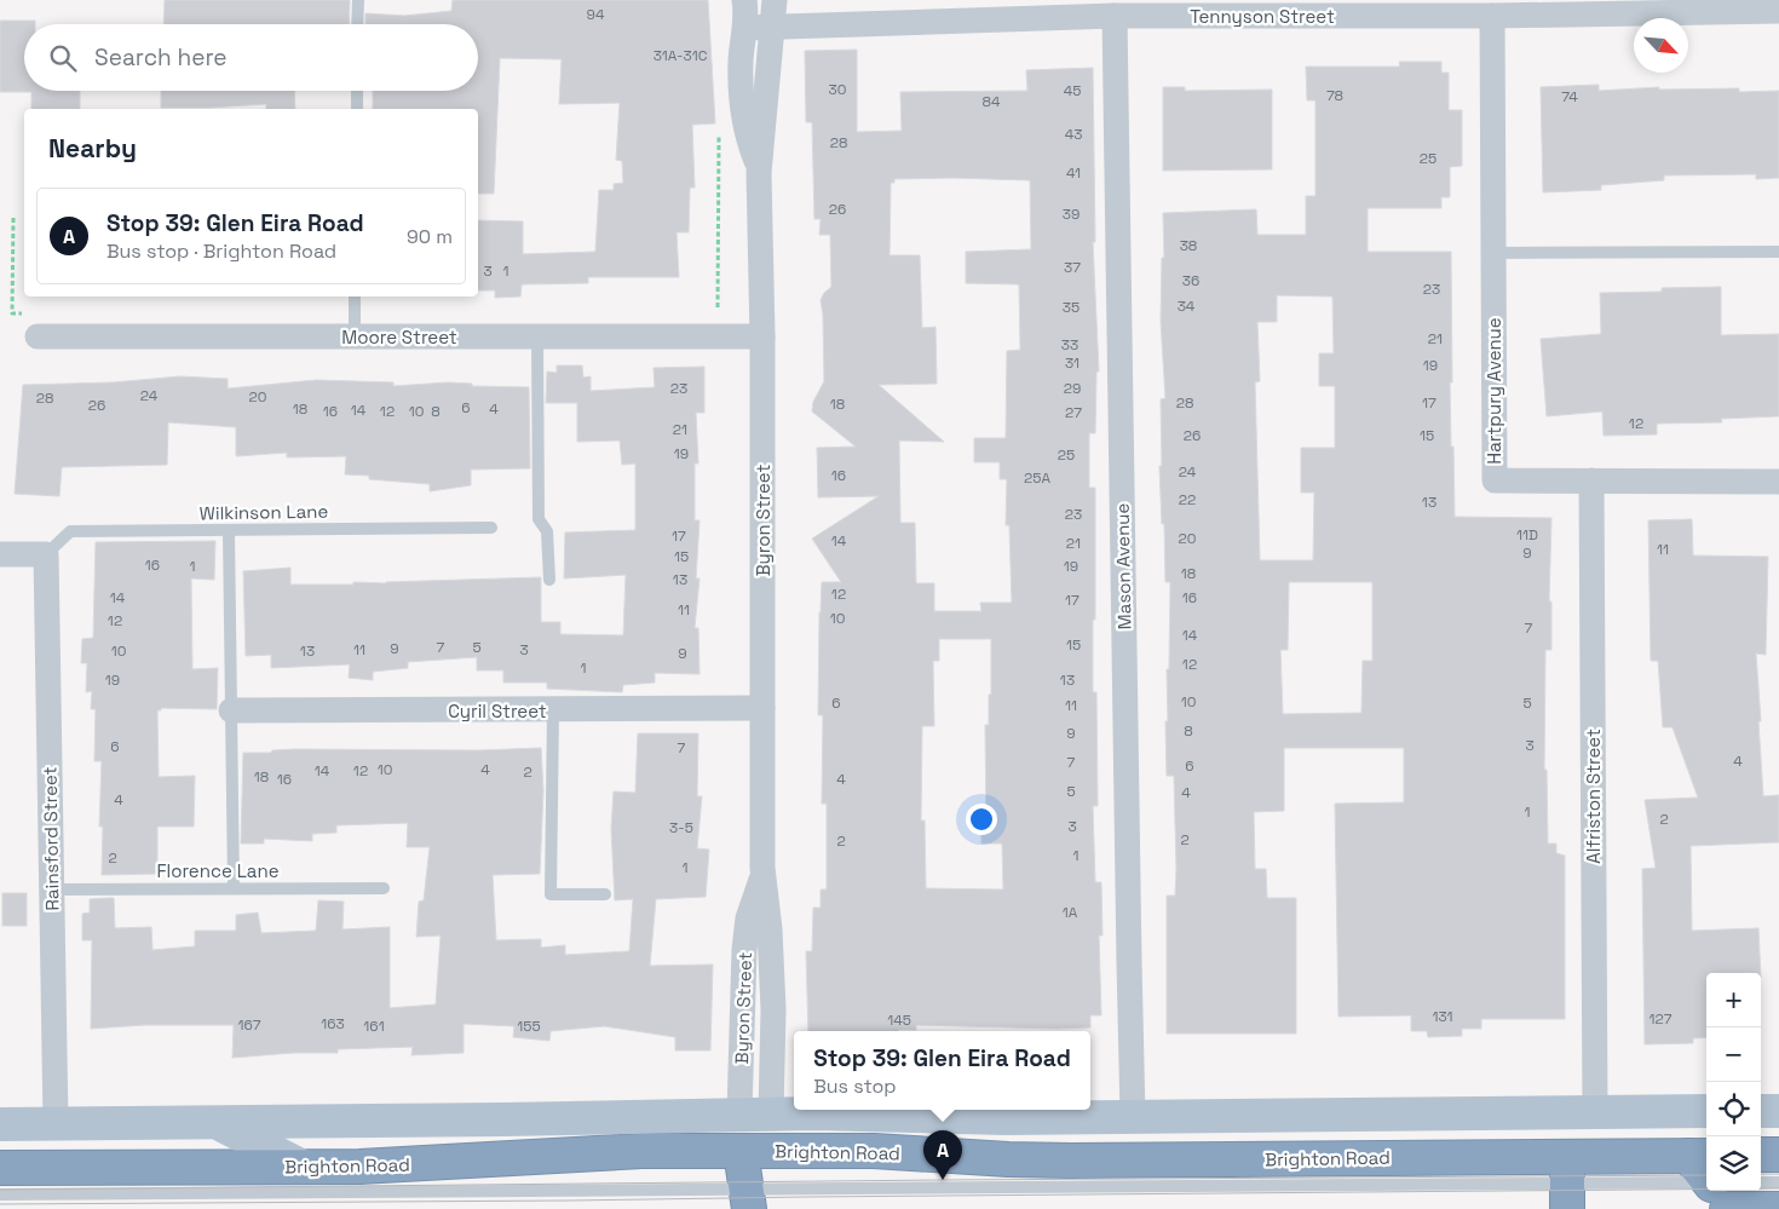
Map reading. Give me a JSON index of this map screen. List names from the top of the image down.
{
  "streets": {
    "highway": ["Brighton Road"],
    "main road": ["Byron Street"],
    "street": [
      "Tennyson Street",
      "Moore Street",
      "Hartpury Avenue",
      "Mason Avenue",
      "Cyril Street",
      "Alfriston Street",
      "Rainsford Street"
    ],
    "lane": ["Wilkinson Lane", "Florence Lane"]
  },
  "crossings": [
    ["Tennyson Street", "Hartpury Avenue"],
    ["Tennyson Street", "Byron Street"],
    ["Tennyson Street", "Mason Avenue"],
    ["Moore Street", "Byron Street"],
    ["Hartpury Avenue", "Alfriston Street"],
    ["Wilkinson Lane", "Rainsford Street"],
    ["Byron Street", "Cyril Street"],
    ["Byron Street", "Brighton Road"],
    ["Mason Avenue", "Brighton Road"],
    ["Alfriston Street", "Brighton Road"],
    ["Rainsford Street", "Florence Lane"],
    ["Rainsford Street", "Brighton Road"]
  ],
  "house_numbers": [
    "94",
    "31A-31C",
    "30",
    "45",
    "78",
    "74",
    "84",
    "43",
    "28",
    "25",
    "41",
    "26",
    "39",
    "38",
    "37",
    "3",
    "1",
    "36",
    "23",
    "34",
    "35",
    "21",
    "33",
    "31",
    "19",
    "23",
    "29",
    "24",
    "20",
    "28",
    "28",
    "17",
    "18",
    "26",
    "6",
    "18",
    "4",
    "14",
    "16",
    "12",
    "10",
    "8",
    "27",
    "12",
    "21",
    "26",
    "15",
    "19",
    "25",
    "24",
    "16",
    "25A",
    "22",
    "13",
    "23",
    "11D",
    "17",
    "20",
    "14",
    "21",
    "11",
    "9",
    "15",
    "16",
    "1",
    "19",
    "18",
    "13",
    "12",
    "14",
    "16",
    "17",
    "11",
    "10",
    "12",
    "7",
    "14",
    "15",
    "7",
    "5",
    "9",
    "11",
    "3",
    "10",
    "13",
    "9",
    "12",
    "1",
    "19",
    "13",
    "10",
    "6",
    "5",
    "11",
    "8",
    "9",
    "3",
    "6",
    "7",
    "4",
    "7",
    "6",
    "10",
    "4",
    "14",
    "12",
    "2",
    "18",
    "16",
    "4",
    "5",
    "4",
    "4",
    "1",
    "2",
    "3",
    "3-5",
    "2",
    "2",
    "1",
    "2",
    "1",
    "1A",
    "131",
    "127",
    "145",
    "163",
    "167",
    "161",
    "155"
  ],
  "north": "bottom right",
  "page": {
    "search": "Search here",
    "heading": "Nearby",
    "list": [
      {
        "mark": "A",
        "name": "Stop 39: Glen Eira Road",
        "note": "Bus stop · Brighton Road",
        "value": "90 m"
      }
    ],
    "map_buttons": ["+", "−"],
    "popup": ["Stop 39: Glen Eira Road", "Bus stop"],
    "pins": "A"
  }
}
